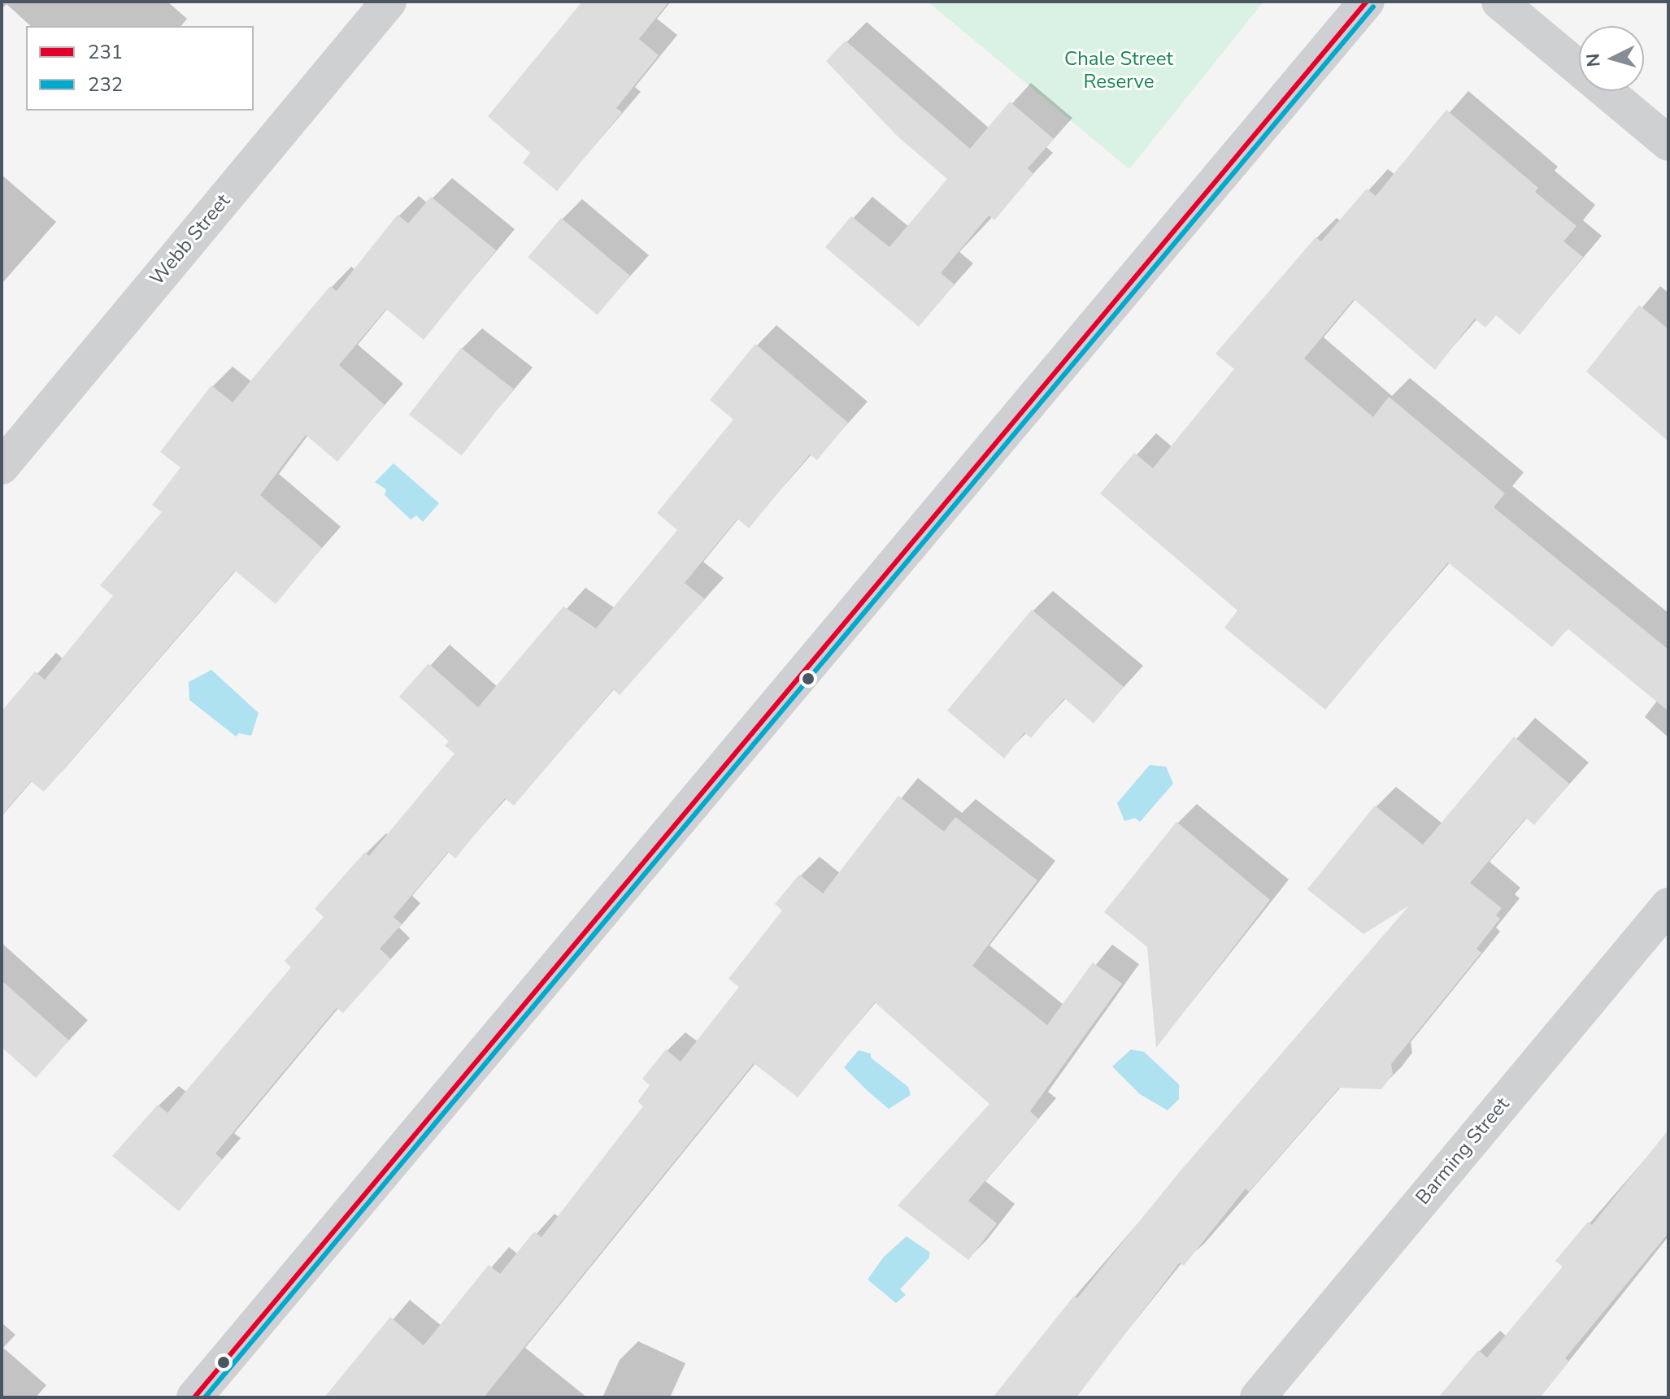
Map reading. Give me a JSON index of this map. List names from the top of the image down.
{
  "streets": {
    "street": ["Webb Street", "Barming Street"]
  },
  "parks": ["Chale Street Reserve"],
  "lines": ["transit line 231", "transit line 232"],
  "legend": ["231", "232"],
  "north": "left"
}
